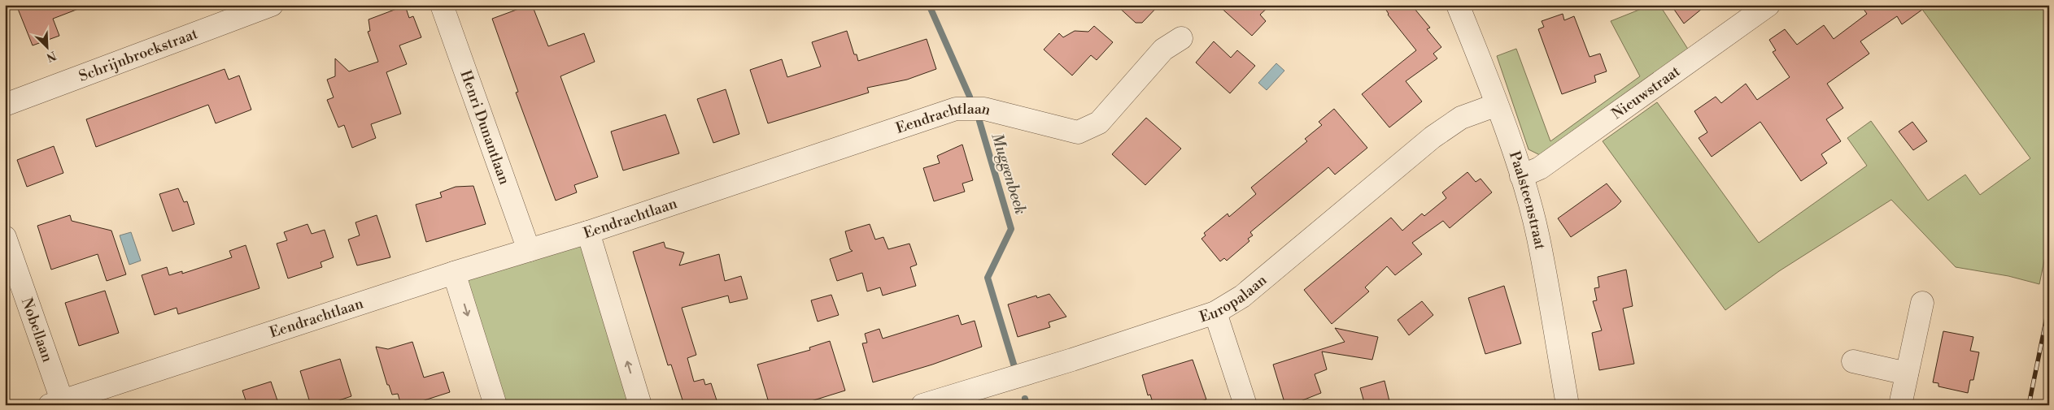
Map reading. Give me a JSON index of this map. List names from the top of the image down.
{
  "streets": {
    "street": [
      "Schrijnbroekstraat",
      "Nieuwstraat",
      "Eendrachtlaan",
      "Henri Dunantlaan",
      "Paalsteenstraat",
      "Europalaan",
      "Nobellaan"
    ]
  },
  "crossings": [
    ["Nieuwstraat", "Paalsteenstraat"],
    ["Eendrachtlaan", "Henri Dunantlaan"],
    ["Eendrachtlaan", "Nobellaan"],
    ["Paalsteenstraat", "Europalaan"]
  ],
  "water": ["Muggenbeek"],
  "north": "bottom right"
}
